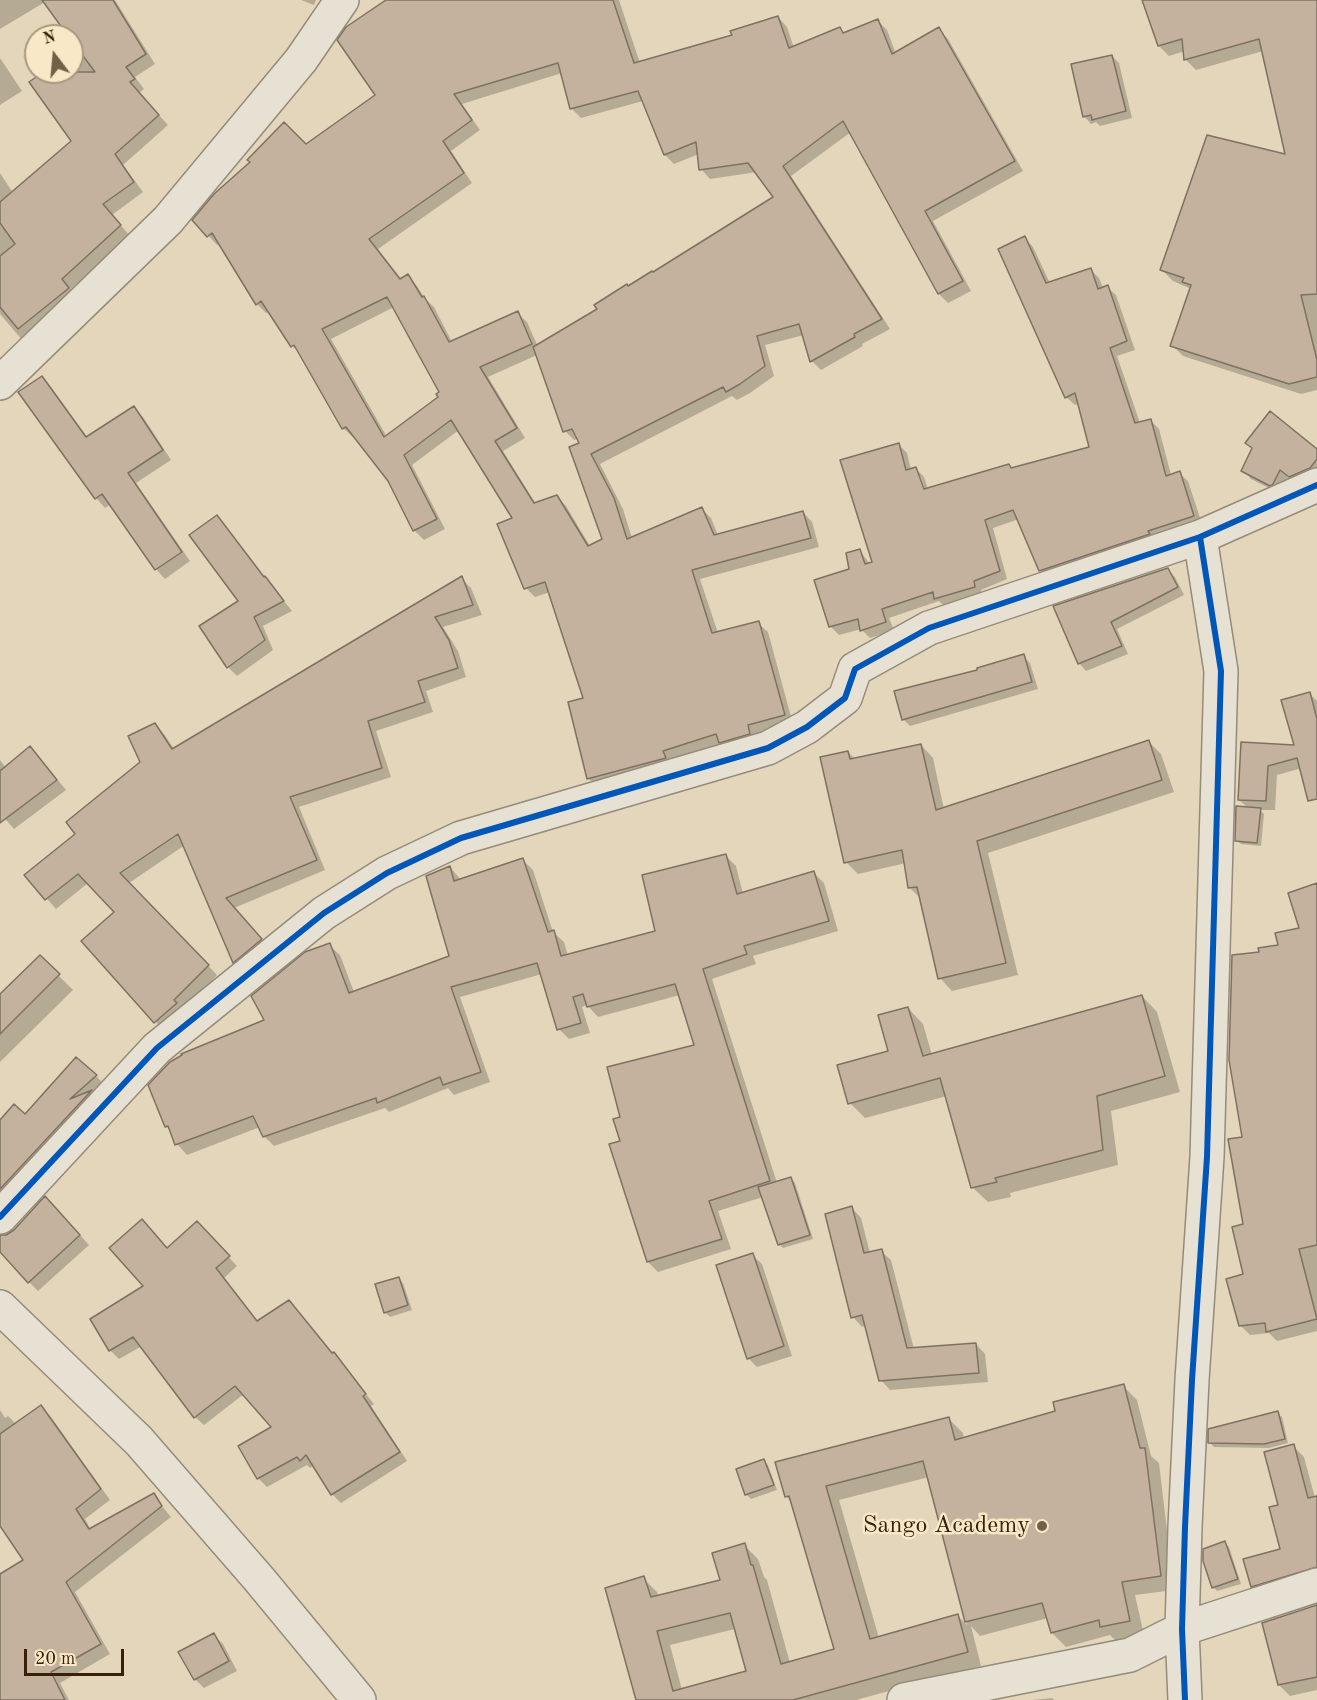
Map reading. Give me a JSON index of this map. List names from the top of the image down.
{
  "places": ["Sango Academy"],
  "scale_bar": "20 m",
  "north": "top"
}
